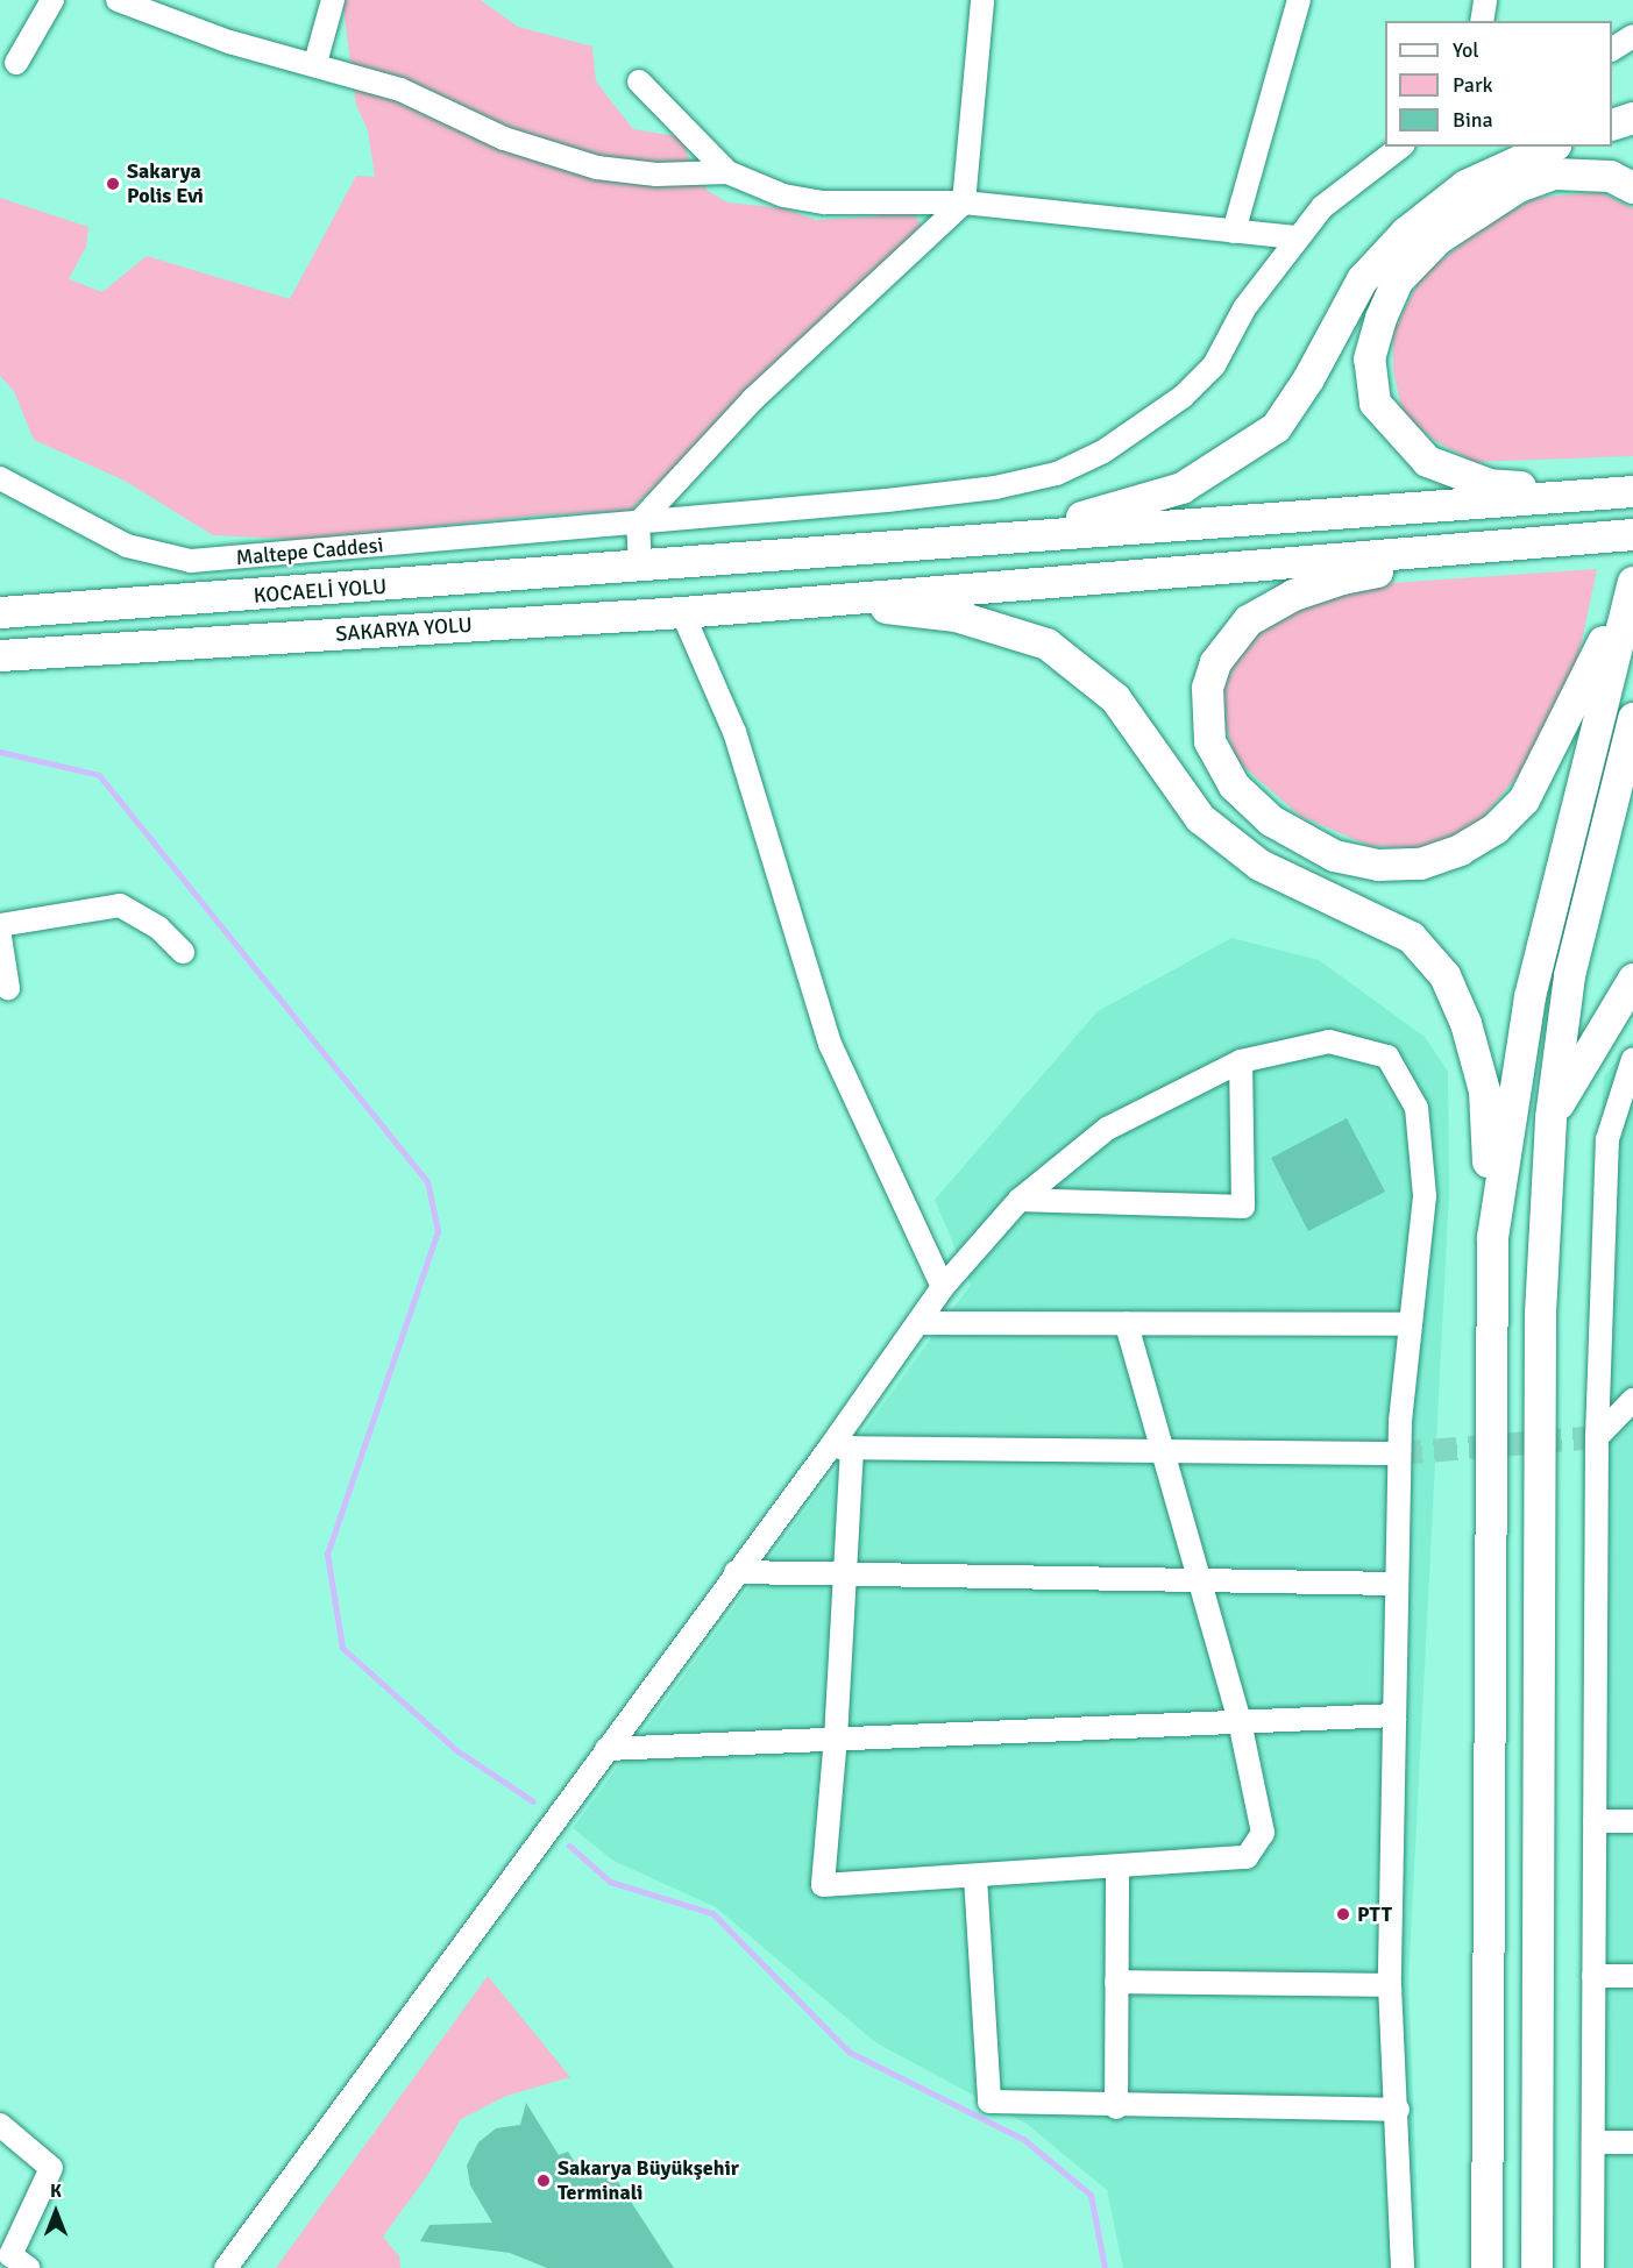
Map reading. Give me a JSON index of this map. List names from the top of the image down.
{
  "streets": {
    "highway": ["KOCAELİ YOLU", "SAKARYA YOLU"],
    "street": ["Maltepe Caddesi"]
  },
  "places": ["Sakarya Polis Evi", "PTT", "Sakarya Büyükşehir Terminali"],
  "legend": ["Yol", "Park", "Bina"],
  "north": "top"
}
